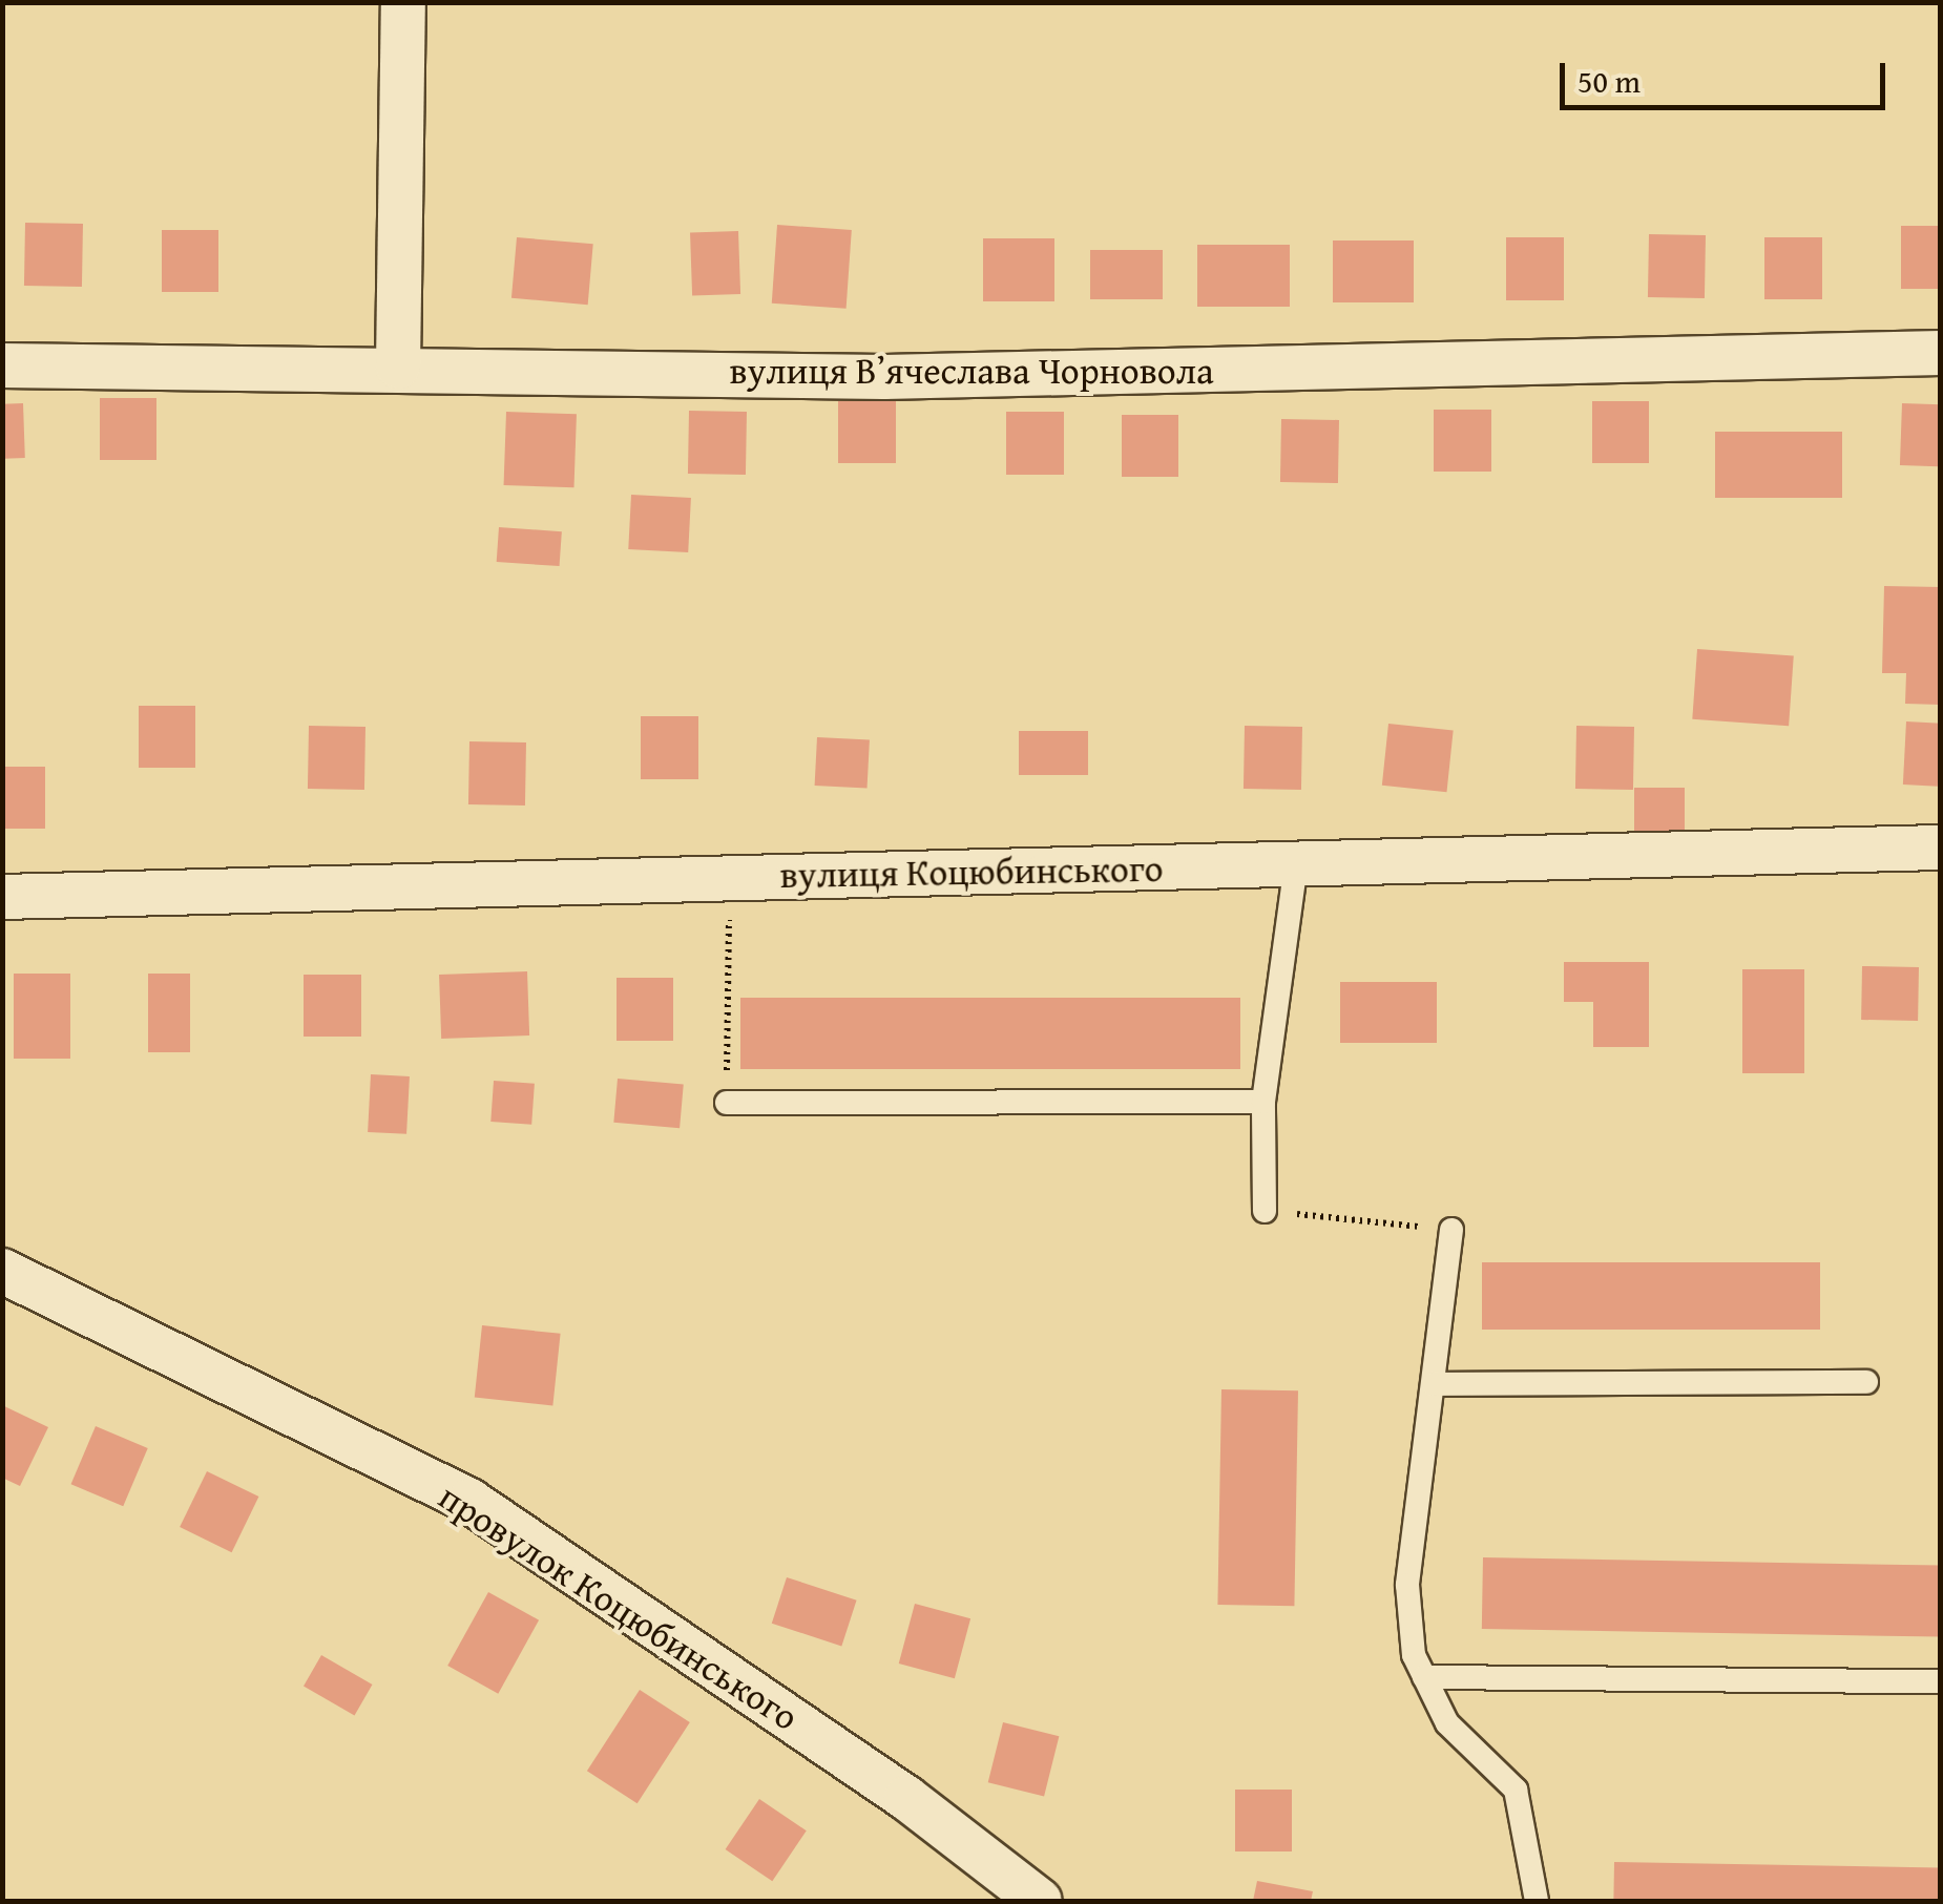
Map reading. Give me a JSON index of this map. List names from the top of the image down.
{
  "streets": {
    "street": ["вулиця Вʼячеслава Чорновола", "вулиця Коцюбинського", "провулок Коцюбинського"]
  },
  "scale_bar": "50 m"
}
